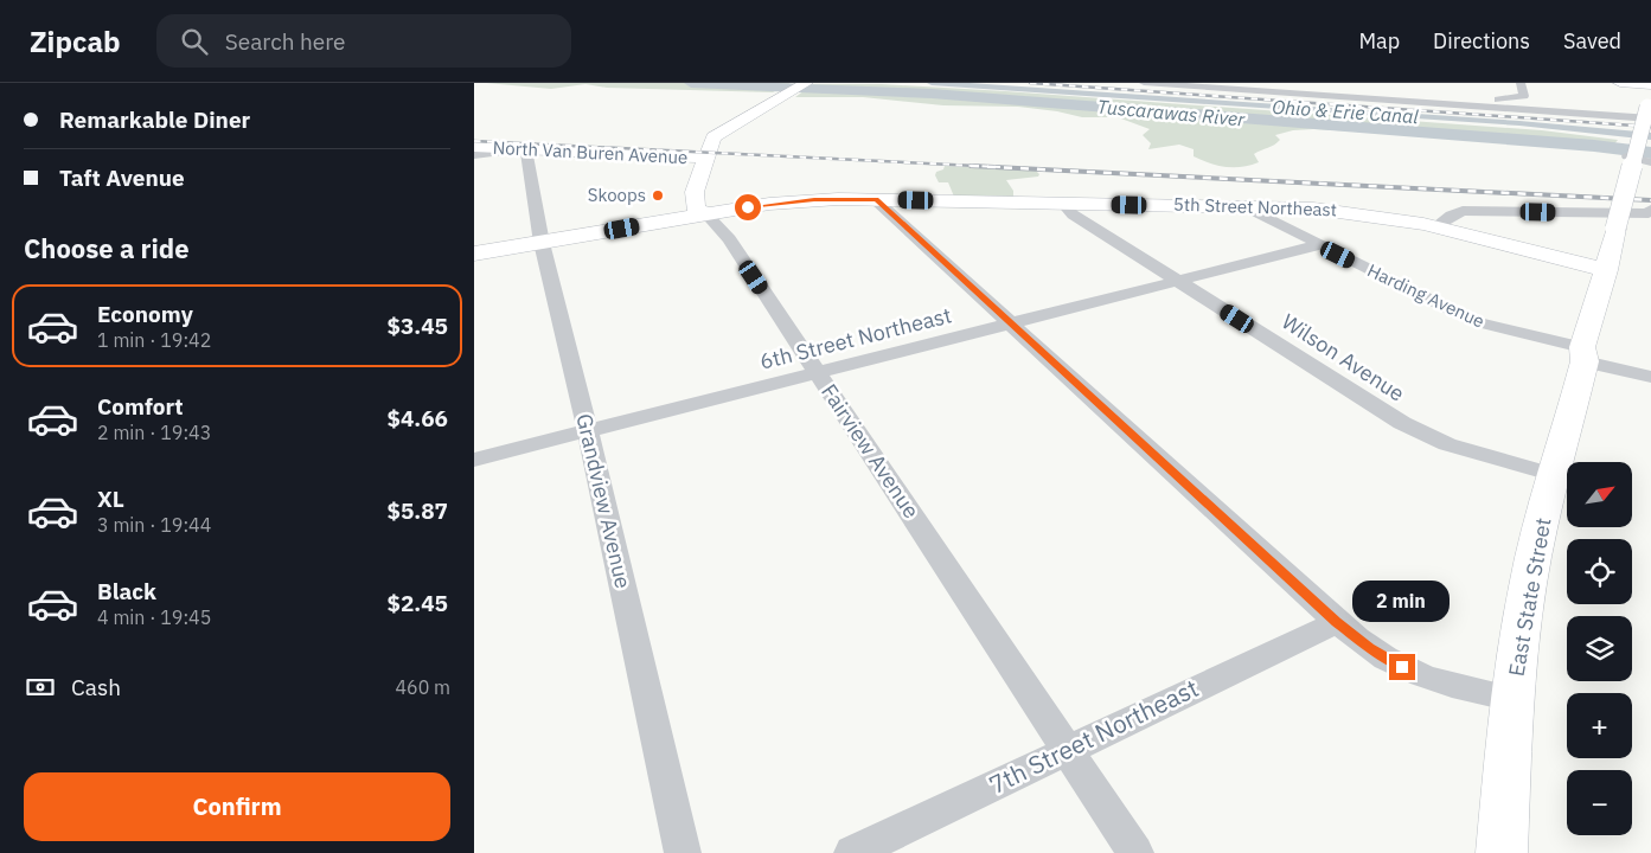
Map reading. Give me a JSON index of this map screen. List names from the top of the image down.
{
  "streets": {
    "main road": [
      "North Van Buren Avenue",
      "5th Street Northeast",
      "Fairview Avenue",
      "East State Street"
    ],
    "street": [
      "Harding Avenue",
      "6th Street Northeast",
      "Wilson Avenue",
      "Grandview Avenue",
      "7th Street Northeast"
    ]
  },
  "crossings": [
    ["North Van Buren Avenue", "Fairview Avenue"],
    ["North Van Buren Avenue", "Grandview Avenue"],
    ["5th Street Northeast", "Harding Avenue"],
    ["5th Street Northeast", "Wilson Avenue"],
    ["5th Street Northeast", "Fairview Avenue"],
    ["5th Street Northeast", "Grandview Avenue"],
    ["5th Street Northeast", "East State Street"],
    ["Harding Avenue", "6th Street Northeast"],
    ["Harding Avenue", "East State Street"],
    ["6th Street Northeast", "Wilson Avenue"],
    ["6th Street Northeast", "Fairview Avenue"],
    ["6th Street Northeast", "Grandview Avenue"],
    ["Wilson Avenue", "East State Street"],
    ["Fairview Avenue", "7th Street Northeast"]
  ],
  "water": ["Ohio & Erie Canal", "Tuscarawas River"],
  "places": ["Skoops"],
  "north": "top right",
  "page": {
    "header": "Zipcab",
    "search": "Search here",
    "nav": ["Map", "Directions", "Saved"],
    "banner": ["Remarkable Diner", "Taft Avenue"],
    "heading": "Choose a ride",
    "list": [
      {
        "name": "Economy",
        "note": "1 min · 19:42",
        "value": "$3.45"
      },
      {
        "name": "Comfort",
        "note": "2 min · 19:43",
        "value": "$4.66"
      },
      {
        "name": "XL",
        "note": "3 min · 19:44",
        "value": "$5.87"
      },
      {
        "name": "Black",
        "note": "4 min · 19:45",
        "value": "$2.45"
      }
    ],
    "map_buttons": ["+", "−"],
    "bubble": "2 min",
    "pay": ["Cash", "460 m"],
    "buttons": "Confirm"
  }
}
